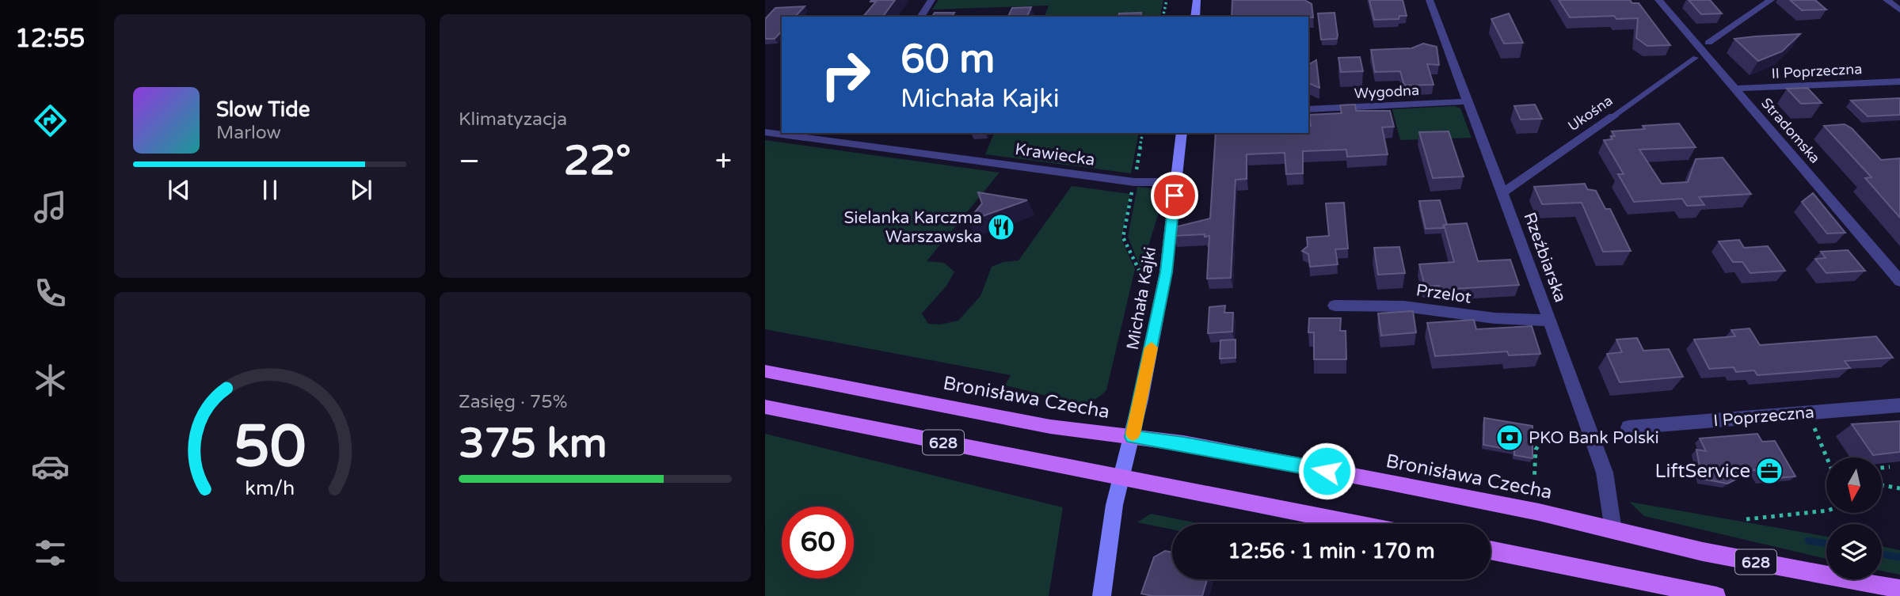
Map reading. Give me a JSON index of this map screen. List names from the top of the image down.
{
  "streets": {
    "main road": ["Bronisława Czecha", "628"],
    "street": [
      "II Poprzeczna",
      "Wygodna",
      "Ukośna",
      "Stradomska",
      "Krawiecka",
      "Rzeźbiarska",
      "Przelot",
      "Michała Kajki",
      "I Poprzeczna"
    ]
  },
  "crossings": [
    ["II Poprzeczna", "Stradomska"],
    ["Wygodna", "Rzeźbiarska"],
    ["Ukośna", "Stradomska"],
    ["Ukośna", "Rzeźbiarska"],
    ["Krawiecka", "Michała Kajki"],
    ["Rzeźbiarska", "Przelot"],
    ["Rzeźbiarska", "Bronisława Czecha"],
    ["Michała Kajki", "Bronisława Czecha"],
    ["Michała Kajki", "628"]
  ],
  "places": {
    "restaurant": ["Sielanka Karczma Warszawska"],
    "bank": ["PKO Bank Polski"],
    "office": ["LiftService"]
  },
  "north": "bottom",
  "page": {
    "tabs": "12:55",
    "tile": [
      "Klimatyzacja",
      ["Zasięg · 75%", "375 km"]
    ],
    "turn": ["60 m", "Michała Kajki"],
    "song": ["Slow Tide", "Marlow"],
    "heat": ["−", "22°", "+"],
    "limit": "60",
    "trip": "12:56 · 1 min · 170 m",
    "gauge": ["50", "km/h"]
  }
}
